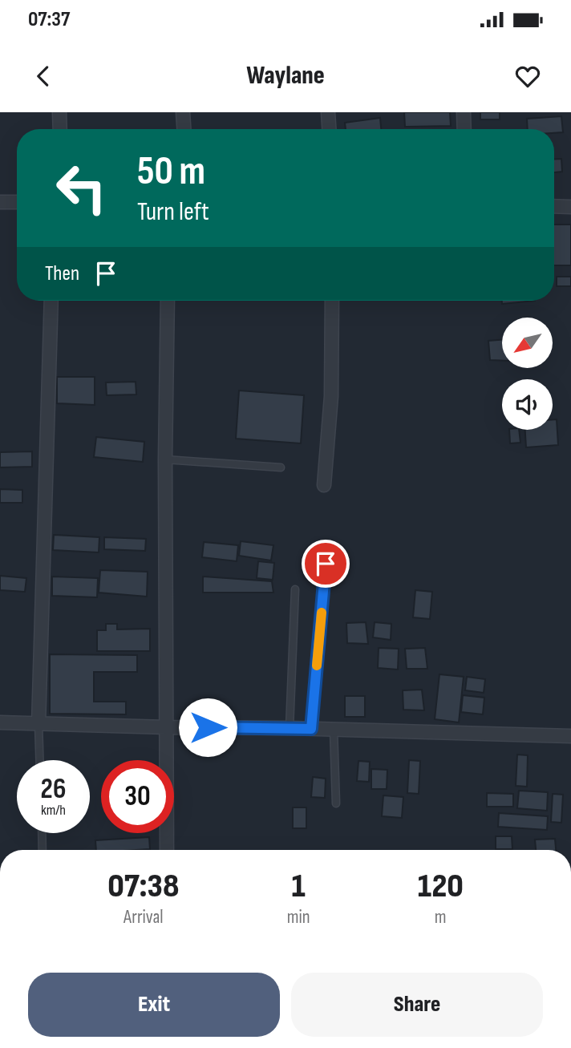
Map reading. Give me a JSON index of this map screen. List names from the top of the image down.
{
  "north": "bottom left",
  "page": {
    "status": "07:37",
    "header": "Waylane",
    "turn": ["50 m", "Turn left"],
    "then": "Then",
    "speed": "26 km/h",
    "limit": "30",
    "eta": [
      "07:38",
      "Arrival",
      "1",
      "min",
      "120",
      "m"
    ],
    "buttons": ["Exit", "Share"]
  }
}
